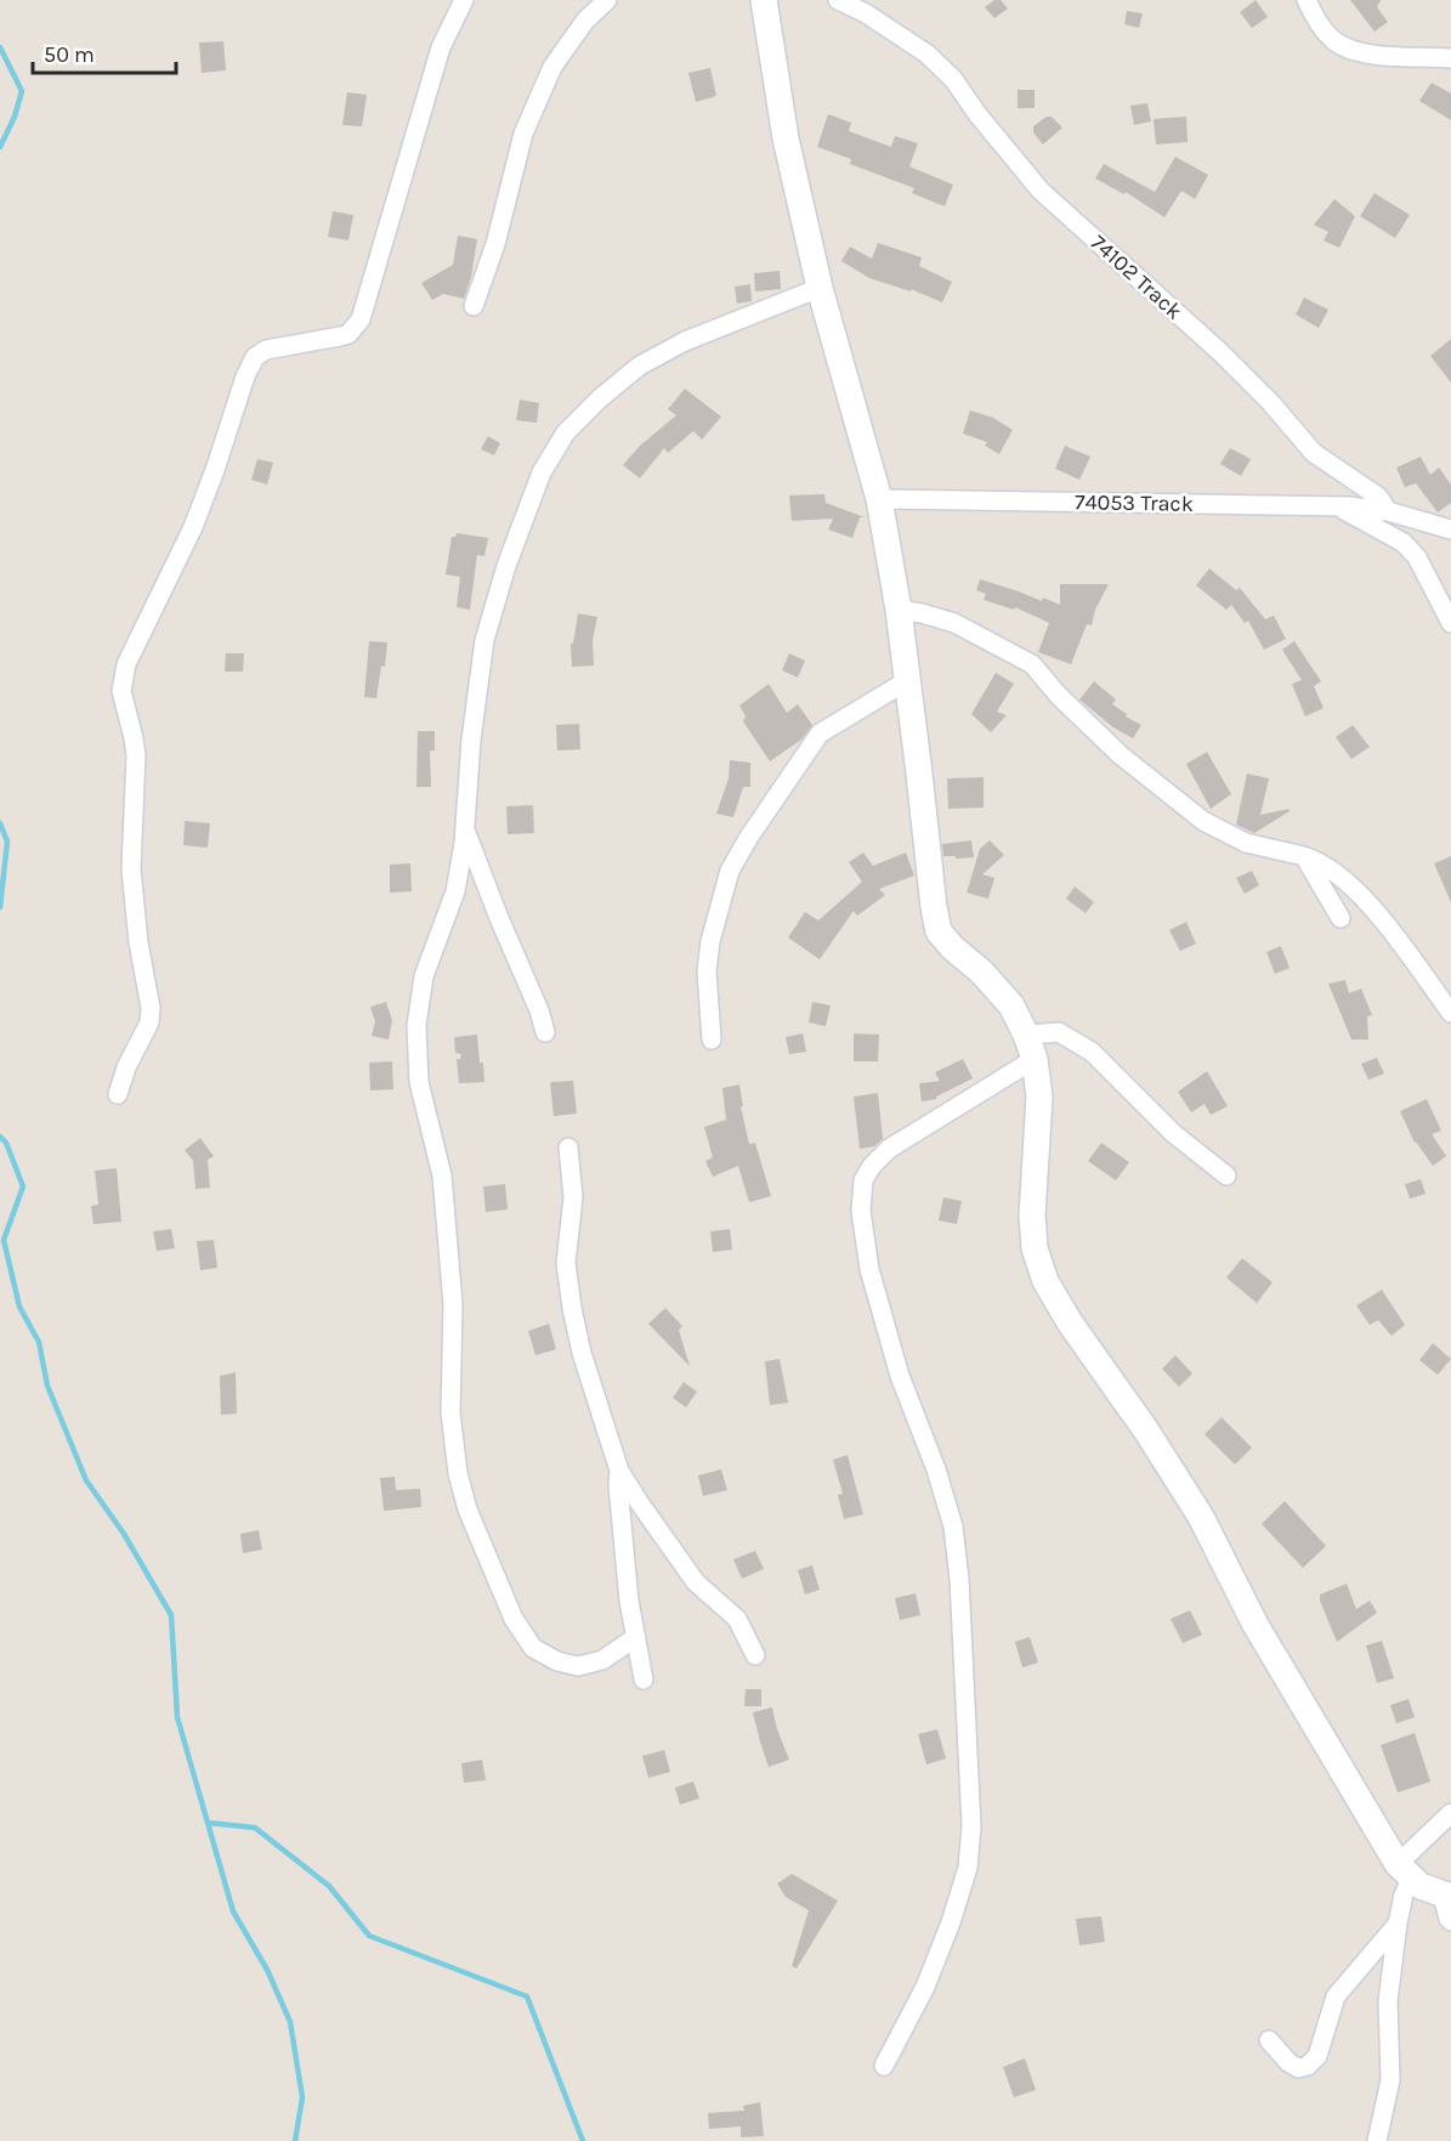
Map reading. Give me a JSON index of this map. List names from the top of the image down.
{
  "streets": {
    "street": ["74102 Track", "74053 Track"]
  },
  "crossings": [
    ["74102 Track", "74053 Track"]
  ],
  "scale_bar": "50 m"
}
